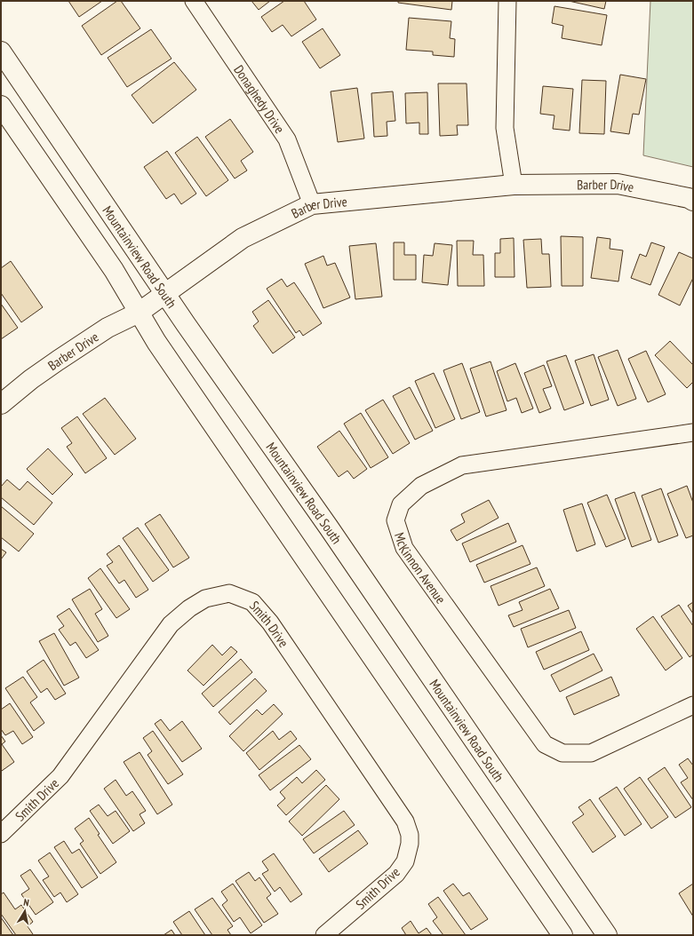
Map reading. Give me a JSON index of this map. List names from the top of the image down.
{
  "streets": {
    "main road": ["Barber Drive", "Mountainview Road South"],
    "street": ["Donaghedy Drive", "McKinnon Avenue", "Smith Drive"]
  },
  "crossings": [
    ["Donaghedy Drive", "Barber Drive"],
    ["Barber Drive", "Mountainview Road South"]
  ],
  "north": "top"
}
